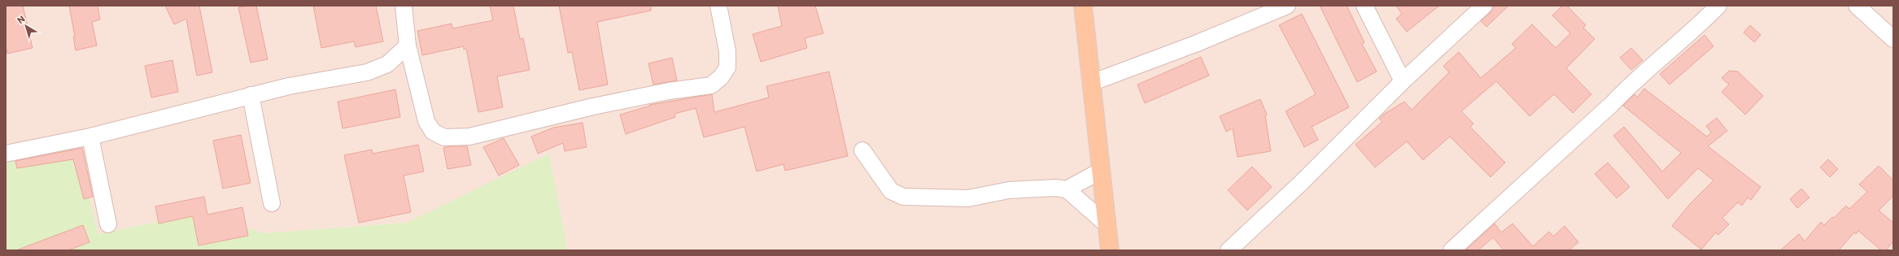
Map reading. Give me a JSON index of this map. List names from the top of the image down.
{
  "north": "top left"
}
